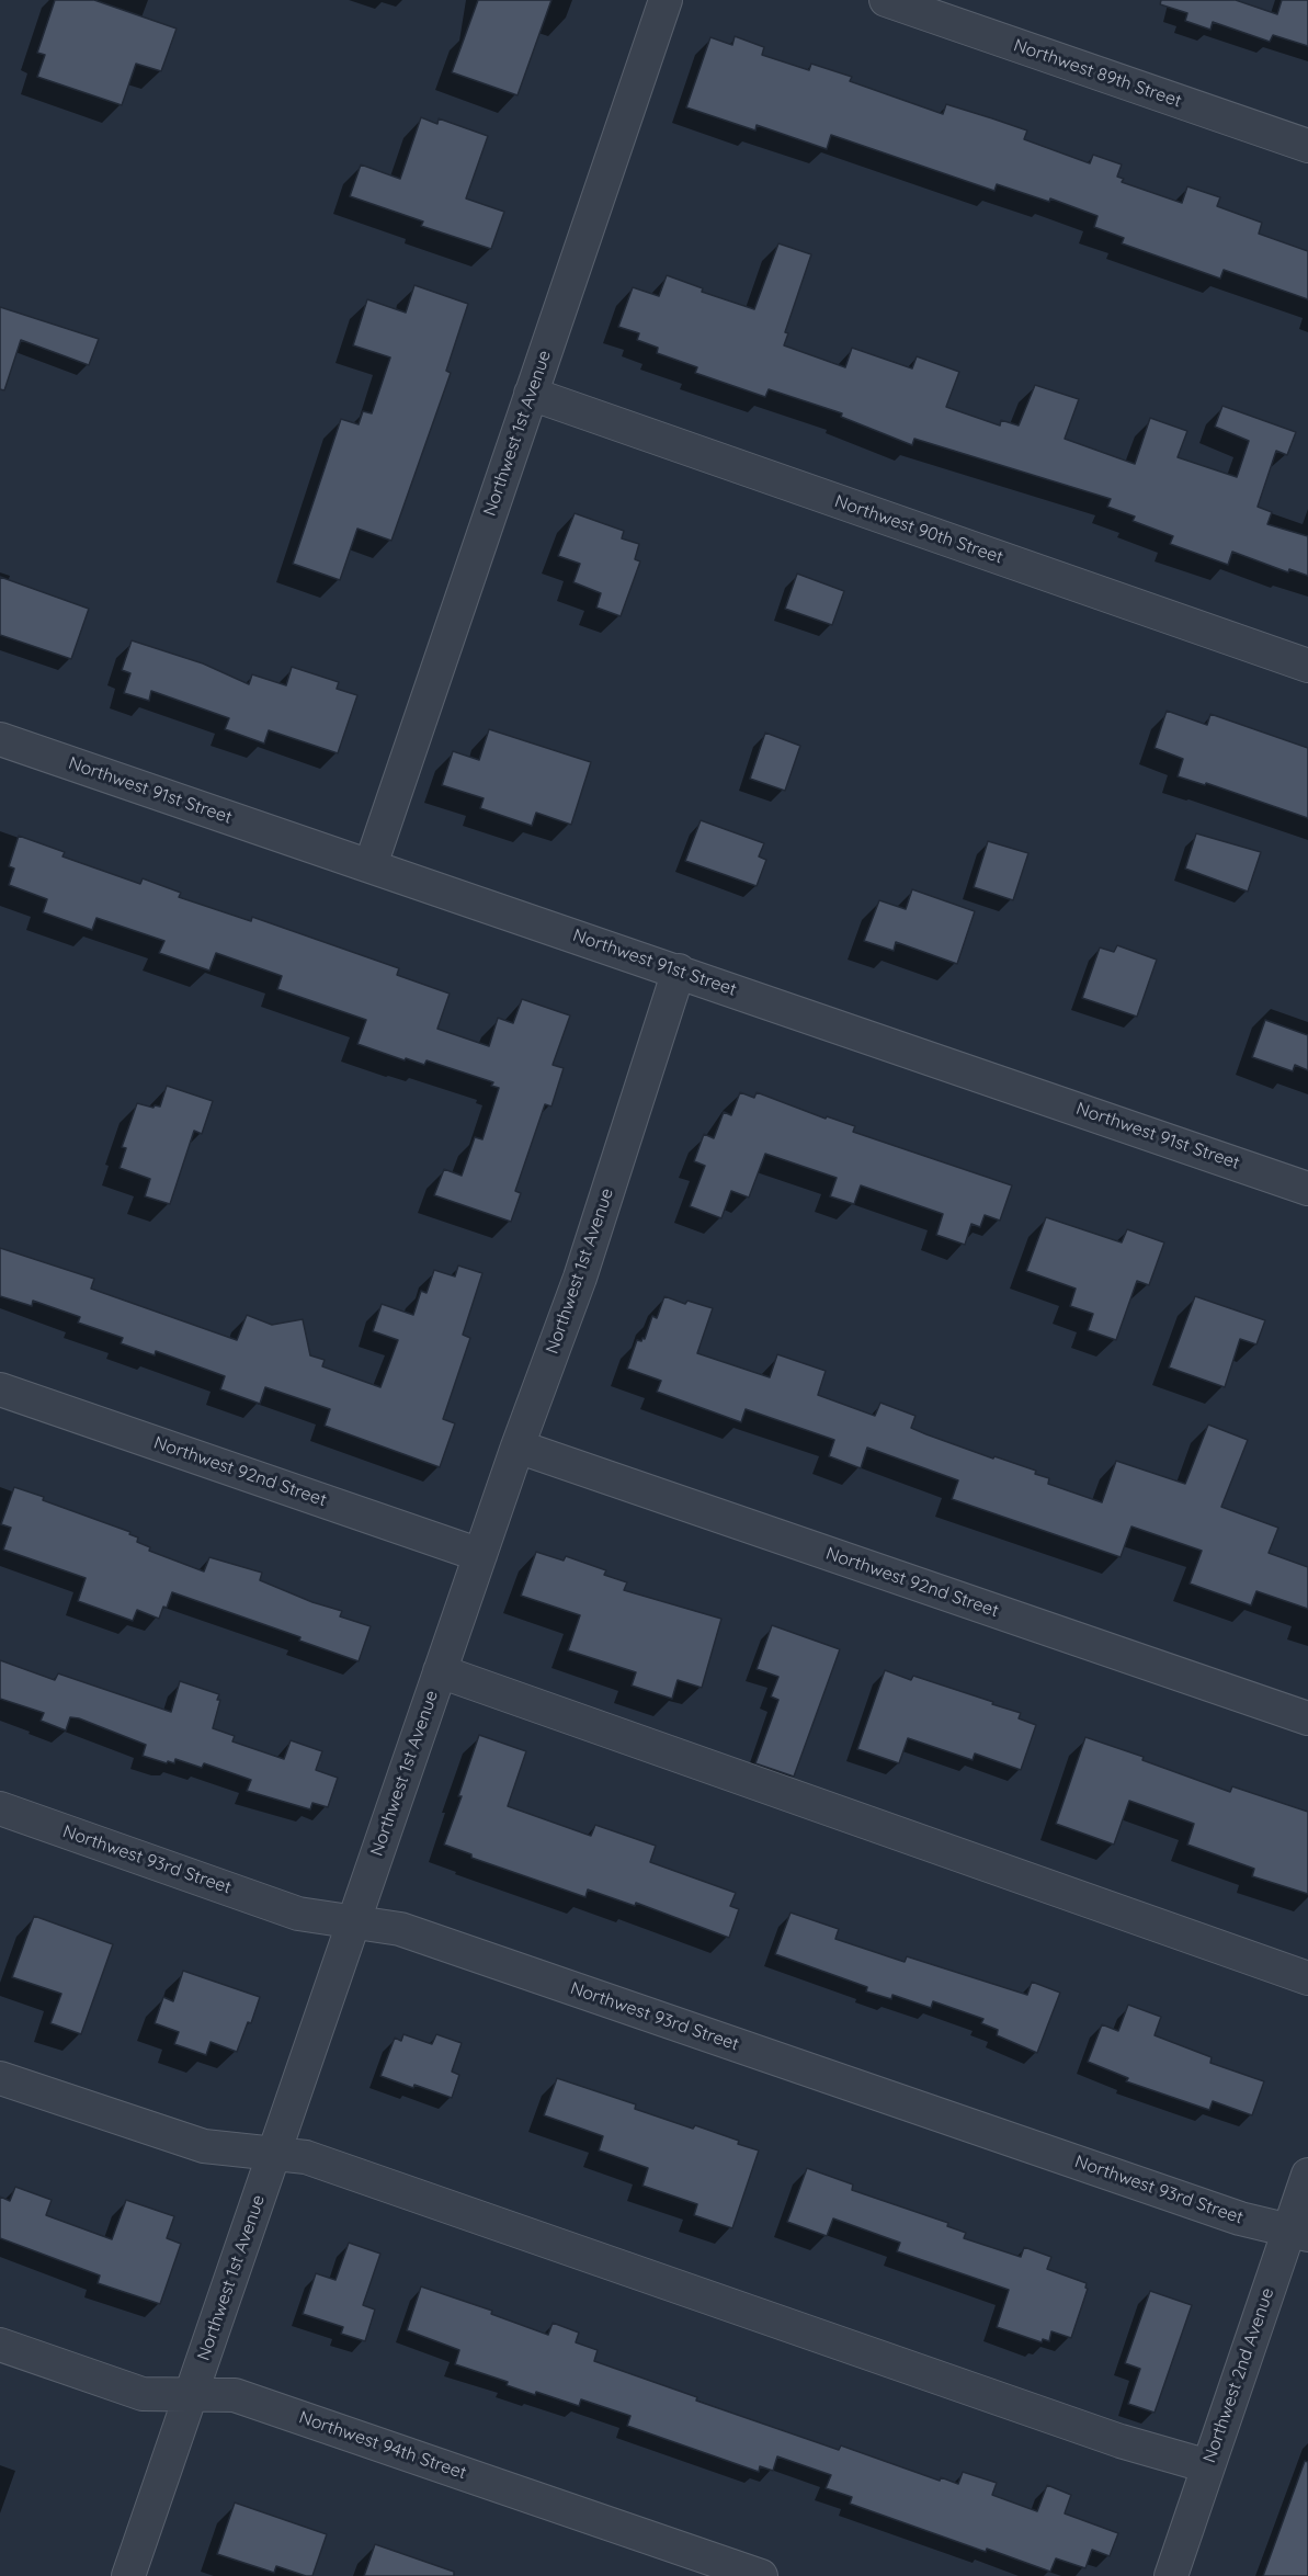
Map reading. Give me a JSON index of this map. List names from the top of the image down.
{
  "streets": {
    "street": [
      "Northwest 89th Street",
      "Northwest 1st Avenue",
      "Northwest 90th Street",
      "Northwest 91st Street",
      "Northwest 92nd Street",
      "Northwest 93rd Street",
      "Northwest 2nd Avenue",
      "Northwest 94th Street"
    ]
  },
  "crossings": [
    ["Northwest 1st Avenue", "Northwest 90th Street"],
    ["Northwest 1st Avenue", "Northwest 91st Street"],
    ["Northwest 1st Avenue", "Northwest 92nd Street"],
    ["Northwest 1st Avenue", "Northwest 93rd Street"],
    ["Northwest 1st Avenue", "Northwest 94th Street"],
    ["Northwest 93rd Street", "Northwest 2nd Avenue"]
  ]
}
